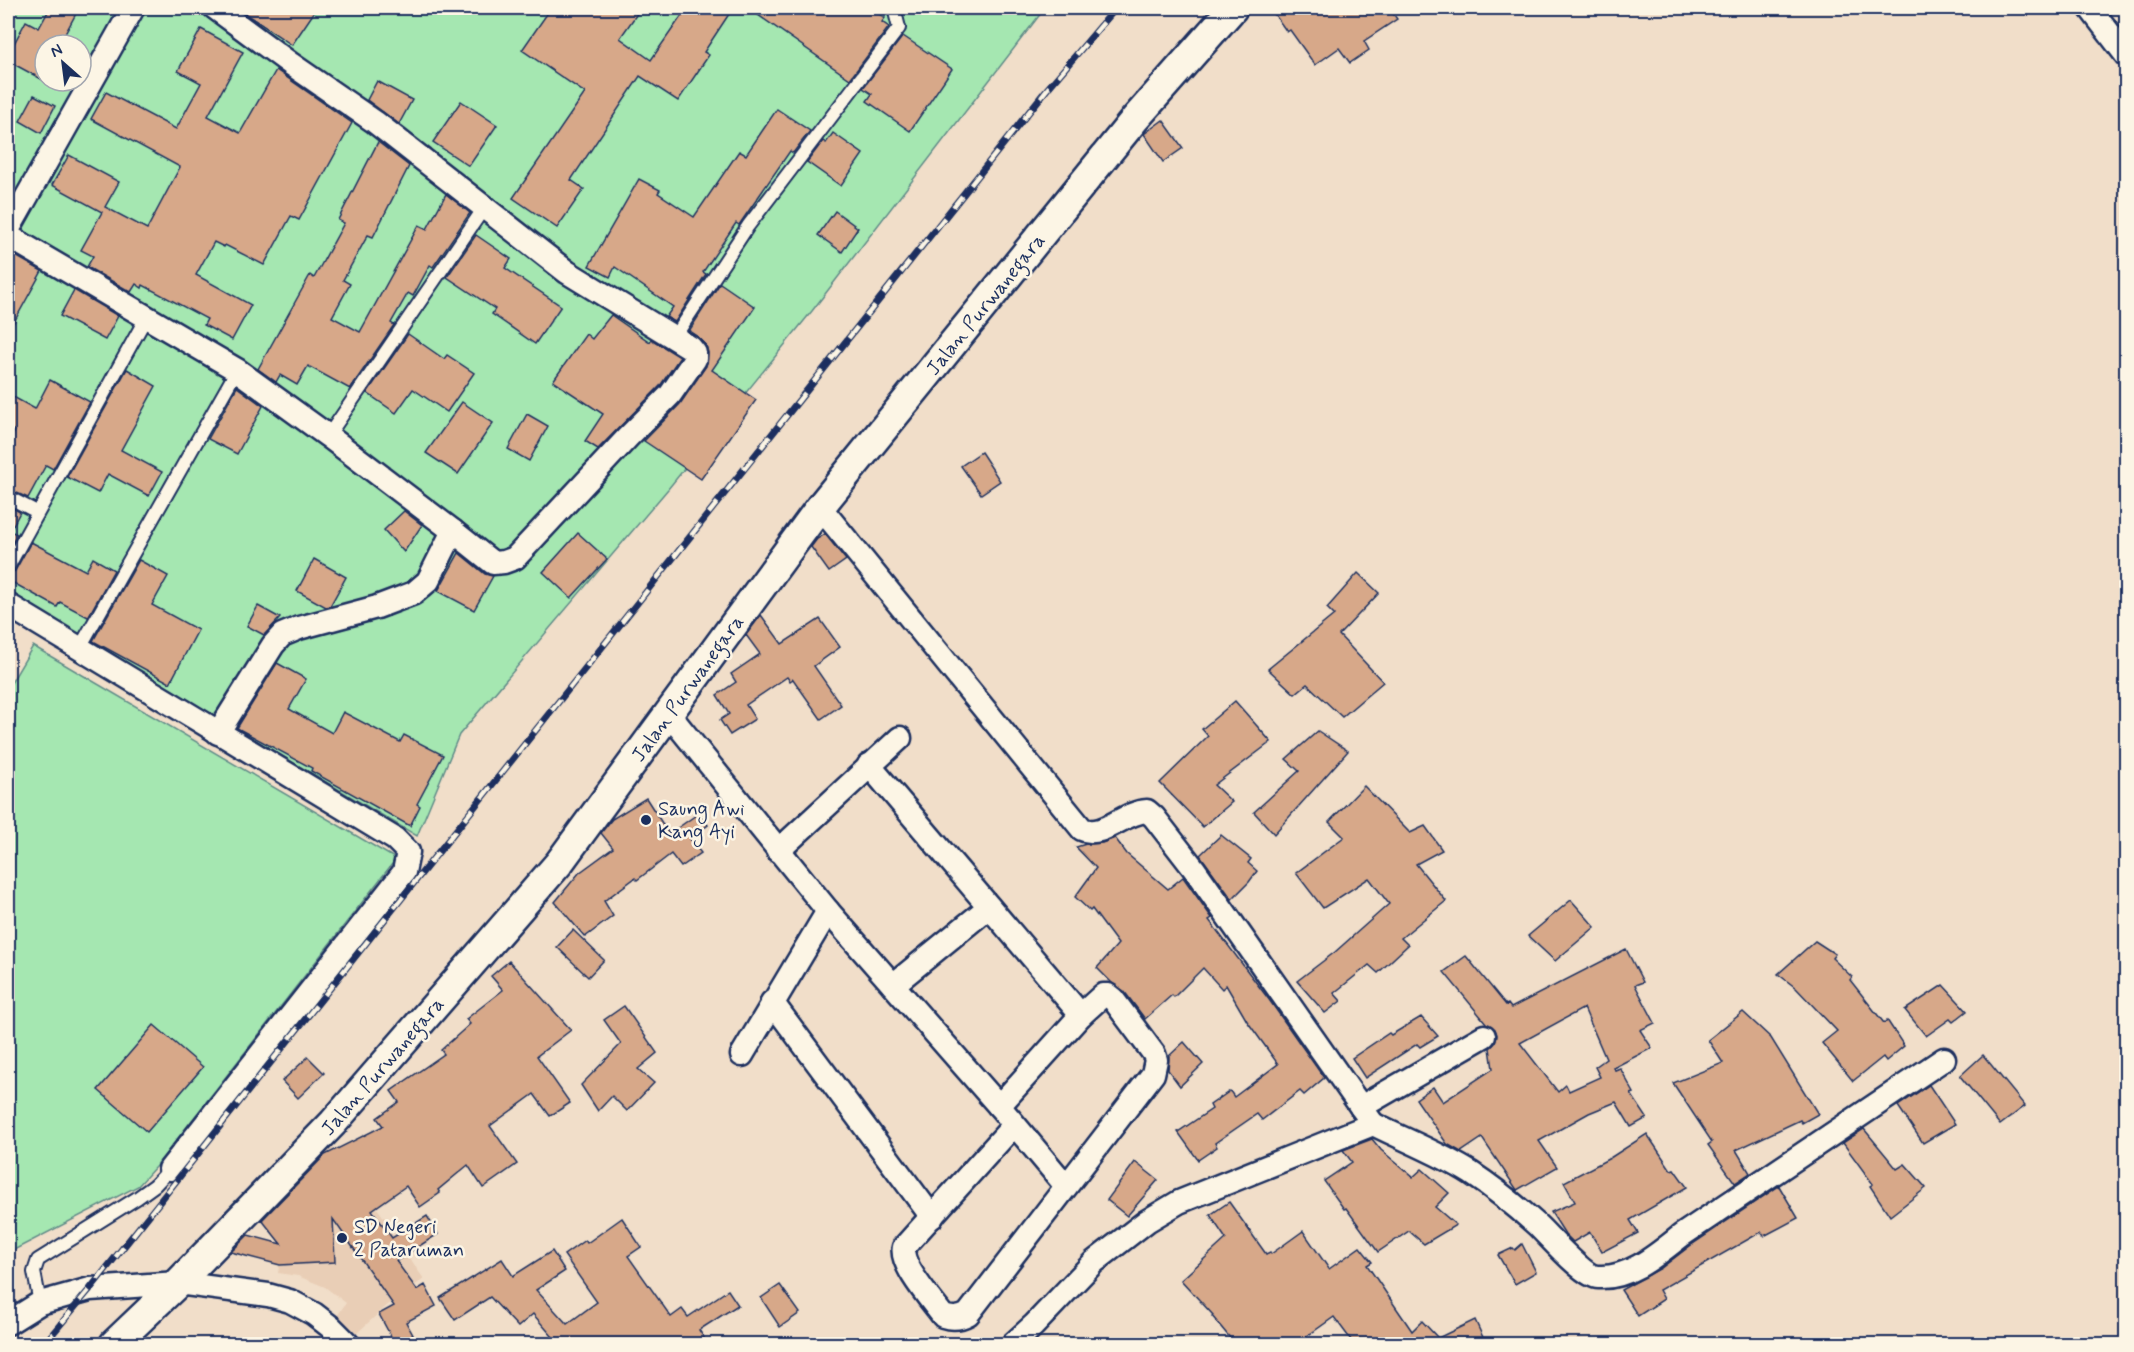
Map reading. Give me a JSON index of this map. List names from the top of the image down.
{
  "streets": {
    "street": ["Jalan Purwanegara"]
  },
  "places": ["Saung Awi Kang Ayi", "SD Negeri 2 Pataruman"],
  "north": "top left"
}
